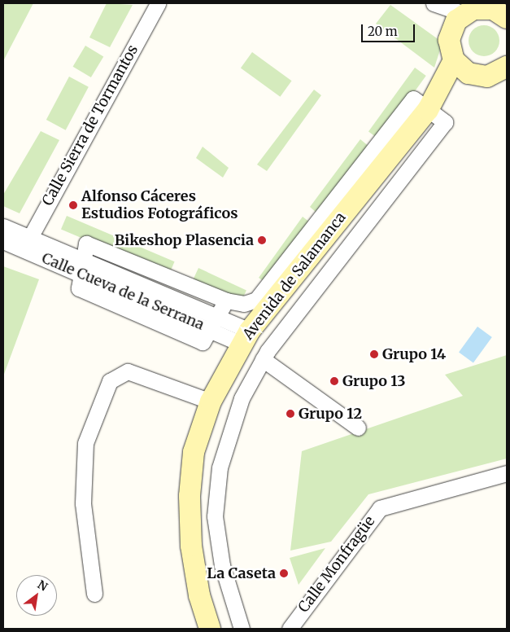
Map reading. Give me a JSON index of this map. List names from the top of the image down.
{
  "streets": {
    "main road": ["Avenida de Salamanca"],
    "street": ["Calle Sierra de Tormantos", "Calle Cueva de la Serrana", "Calle Monfragüe"]
  },
  "crossings": [
    ["Calle Sierra de Tormantos", "Calle Cueva de la Serrana"],
    ["Avenida de Salamanca", "Calle Cueva de la Serrana"]
  ],
  "places": [
    "Alfonso Cáceres Estudios Fotográficos",
    "Bikeshop Plasencia",
    "Grupo 14",
    "Grupo 13",
    "Grupo 12",
    "La Caseta"
  ],
  "scale_bar": "20 m",
  "north": "top right"
}
